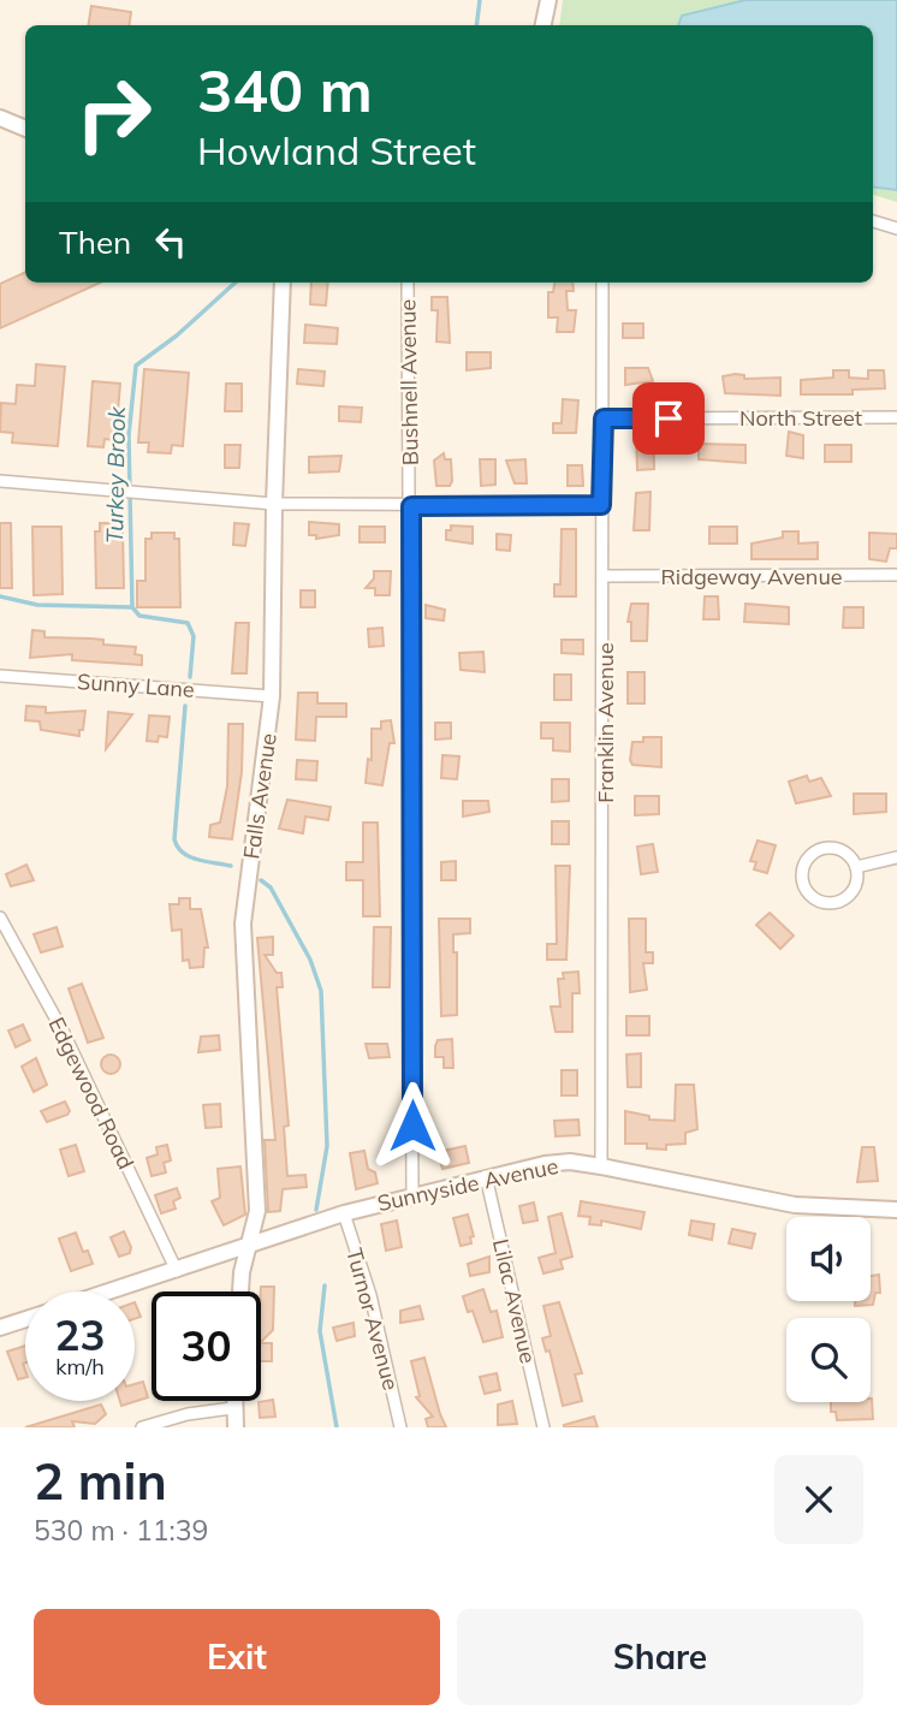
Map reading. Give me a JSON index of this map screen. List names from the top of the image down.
{
  "streets": {
    "main road": ["Falls Avenue", "Sunnyside Avenue"],
    "street": [
      "Bushnell Avenue",
      "North Street",
      "Ridgeway Avenue",
      "Sunny Lane",
      "Franklin Avenue",
      "Edgewood Road",
      "Lilac Avenue",
      "Turnor Avenue"
    ]
  },
  "crossings": [
    ["Bushnell Avenue", "Sunnyside Avenue"],
    ["North Street", "Franklin Avenue"],
    ["Ridgeway Avenue", "Franklin Avenue"],
    ["Sunny Lane", "Falls Avenue"],
    ["Franklin Avenue", "Sunnyside Avenue"],
    ["Falls Avenue", "Sunnyside Avenue"],
    ["Edgewood Road", "Sunnyside Avenue"],
    ["Sunnyside Avenue", "Lilac Avenue"],
    ["Sunnyside Avenue", "Turnor Avenue"]
  ],
  "water": ["Turkey Brook"],
  "page": {
    "turn": ["340 m", "Howland Street"],
    "then": "Then",
    "speed": "23 km/h",
    "limit": "30",
    "heading": ["2 min", "530 m · 11:39"],
    "buttons": ["Exit", "Share"]
  }
}
